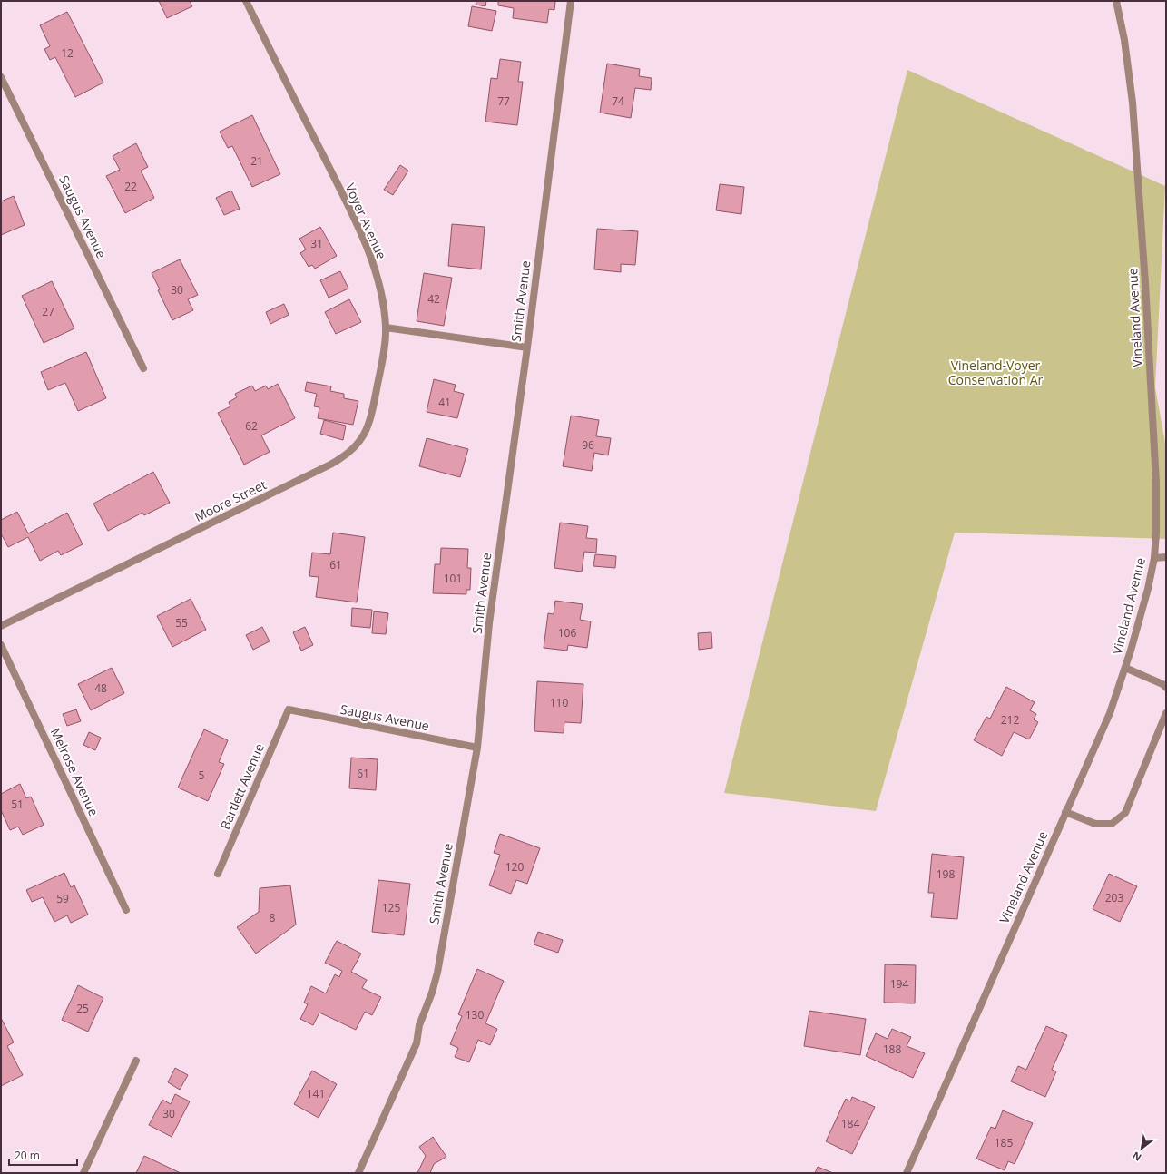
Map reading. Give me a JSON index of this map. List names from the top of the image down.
{
  "streets": {
    "street": [
      "Saugus Avenue",
      "Voyer Avenue",
      "Smith Avenue",
      "Vineland Avenue",
      "Moore Street",
      "Melrose Avenue",
      "Bartlett Avenue"
    ]
  },
  "crossings": [
    ["Saugus Avenue", "Smith Avenue"],
    ["Saugus Avenue", "Bartlett Avenue"],
    ["Voyer Avenue", "Moore Street"]
  ],
  "parks": ["Vineland-Voyer Conservation Ar"],
  "house_numbers": [
    "12",
    "77",
    "74",
    "21",
    "22",
    "31",
    "30",
    "42",
    "27",
    "41",
    "62",
    "96",
    "61",
    "101",
    "55",
    "106",
    "48",
    "110",
    "212",
    "61",
    "5",
    "51",
    "120",
    "198",
    "203",
    "59",
    "125",
    "8",
    "194",
    "25",
    "130",
    "188",
    "141",
    "30",
    "184",
    "185"
  ],
  "scale_bar": "20 m",
  "north": "bottom left"
}
